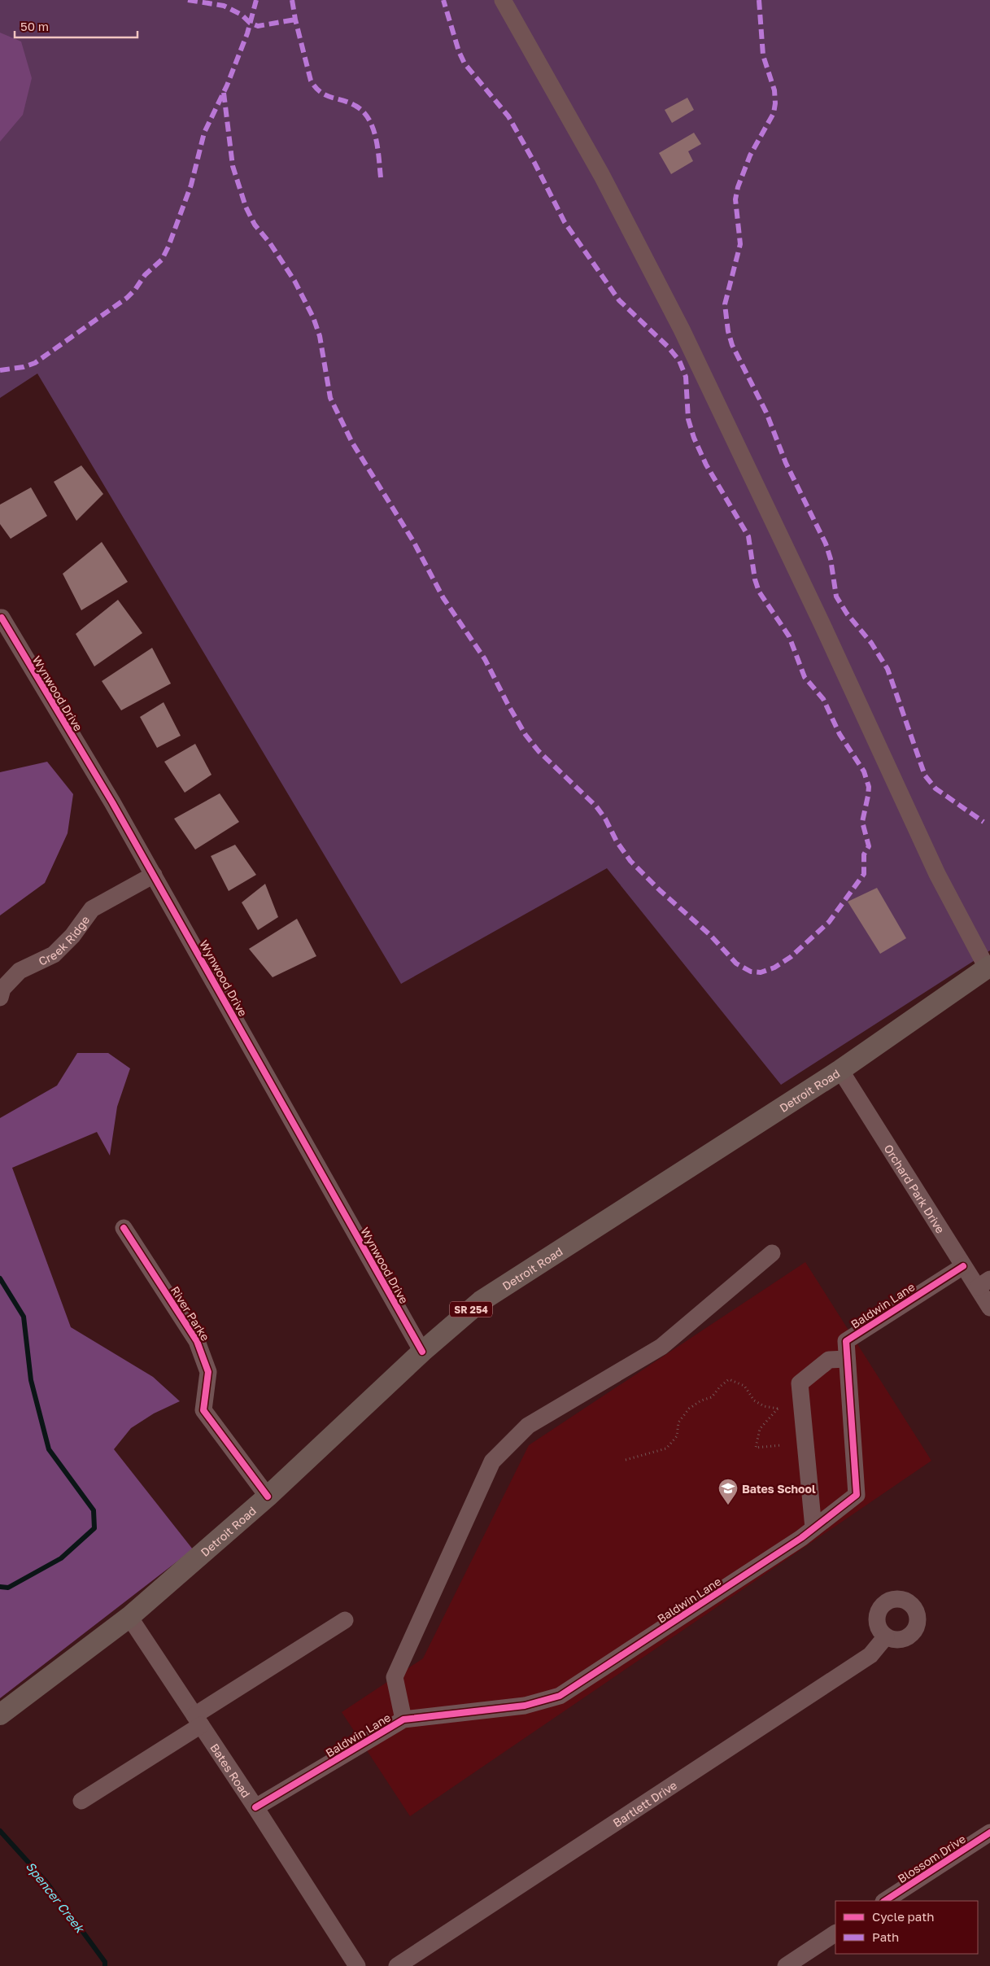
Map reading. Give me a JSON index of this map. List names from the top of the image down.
{
  "streets": {
    "main road": ["Detroit Road", "SR 254"],
    "street": [
      "Wynwood Drive",
      "Creek Ridge",
      "Orchard Park Drive",
      "Baldwin Lane",
      "River Parke",
      "Bates Road",
      "Bartlett Drive",
      "Blossom Drive"
    ]
  },
  "crossings": [
    ["Wynwood Drive", "Creek Ridge"],
    ["Wynwood Drive", "Detroit Road"],
    ["Detroit Road", "Orchard Park Drive"],
    ["Detroit Road", "River Parke"],
    ["Detroit Road", "Bates Road"],
    ["Orchard Park Drive", "Baldwin Lane"],
    ["Baldwin Lane", "Bates Road"]
  ],
  "water": ["Spencer Creek"],
  "places": {
    "school or university": ["Bates School"]
  },
  "legend": ["Cycle path", "Path"],
  "scale_bar": "50 m"
}
